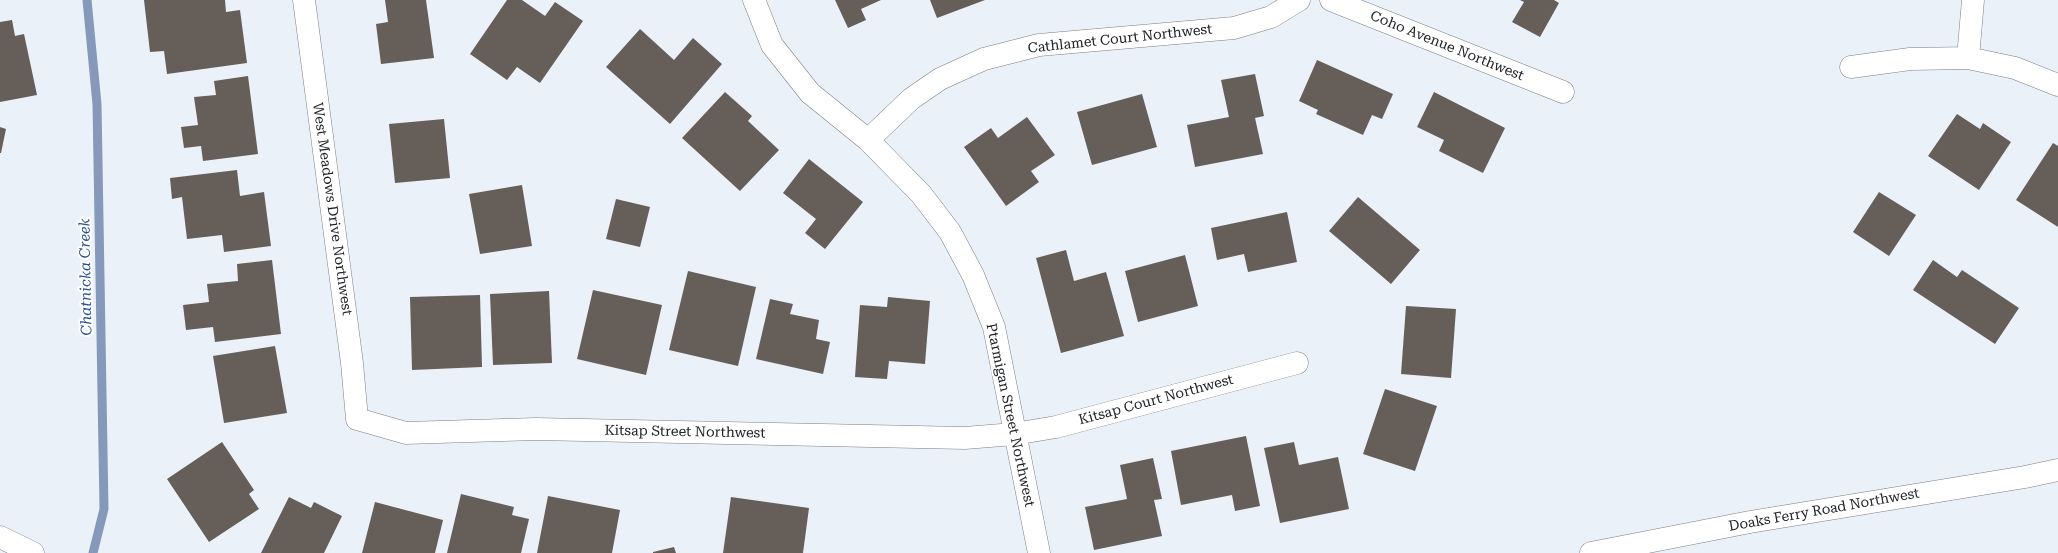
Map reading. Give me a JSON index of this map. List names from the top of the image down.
{
  "streets": {
    "street": [
      "Cathlamet Court Northwest",
      "Coho Avenue Northwest",
      "West Meadows Drive Northwest",
      "Kitsap Court Northwest",
      "Ptarmigan Street Northwest",
      "Kitsap Street Northwest",
      "Doaks Ferry Road Northwest"
    ]
  },
  "crossings": [
    ["Cathlamet Court Northwest", "Ptarmigan Street Northwest"],
    ["West Meadows Drive Northwest", "Kitsap Street Northwest"],
    ["Kitsap Court Northwest", "Ptarmigan Street Northwest"],
    ["Kitsap Court Northwest", "Kitsap Street Northwest"],
    ["Ptarmigan Street Northwest", "Kitsap Street Northwest"]
  ],
  "water": ["Chatnicka Creek"]
}
